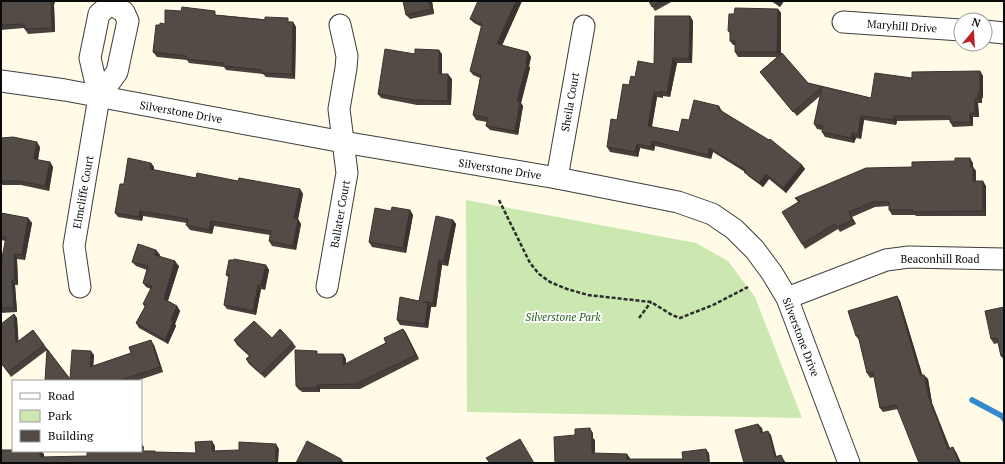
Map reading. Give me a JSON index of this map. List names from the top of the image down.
{
  "streets": {
    "street": [
      "Maryhill Drive",
      "Sheila Court",
      "Silverstone Drive",
      "Elmcliffe Court",
      "Ballater Court",
      "Beaconhill Road"
    ]
  },
  "crossings": [
    ["Sheila Court", "Silverstone Drive"],
    ["Silverstone Drive", "Elmcliffe Court"],
    ["Silverstone Drive", "Ballater Court"],
    ["Silverstone Drive", "Beaconhill Road"]
  ],
  "parks": ["Silverstone Park"],
  "legend": ["Road", "Park", "Building"],
  "north": "top"
}
